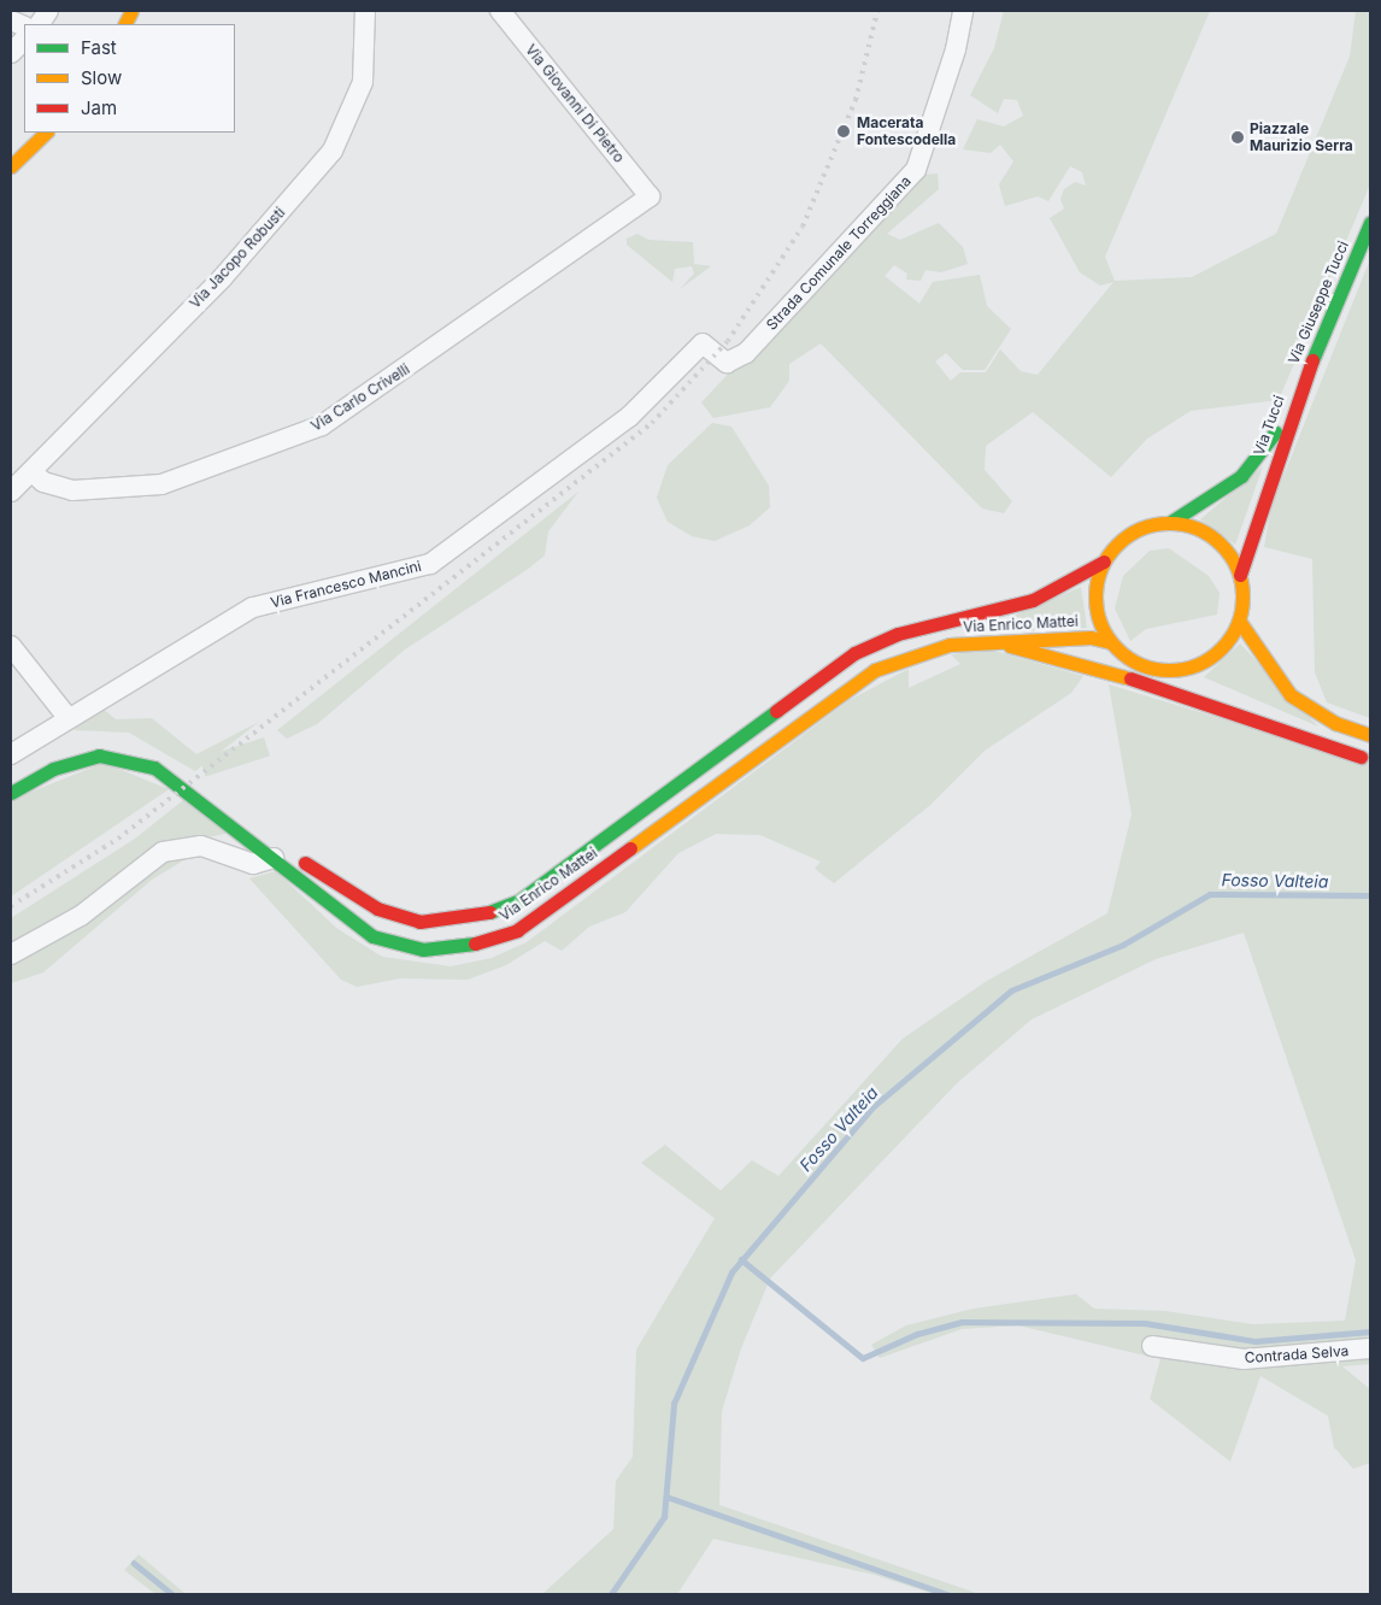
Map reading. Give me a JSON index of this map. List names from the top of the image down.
{
  "streets": {
    "main road": ["Via Giuseppe Tucci", "Via Tucci", "Via Enrico Mattei"],
    "street": [
      "Via Giovanni Di Pietro",
      "Strada Comunale Torreggiana",
      "Via Jacopo Robusti",
      "Via Carlo Crivelli",
      "Via Francesco Mancini",
      "Contrada Selva"
    ]
  },
  "crossings": [
    ["Via Giovanni Di Pietro", "Via Carlo Crivelli"],
    ["Strada Comunale Torreggiana", "Via Francesco Mancini"],
    ["Via Jacopo Robusti", "Via Carlo Crivelli"],
    ["Via Giuseppe Tucci", "Via Tucci"],
    ["Via Tucci", "Via Enrico Mattei"]
  ],
  "water": ["Fosso Valteia"],
  "places": ["Macerata Fontescodella", "Piazzale Maurizio Serra"],
  "legend": ["Fast", "Slow", "Jam"]
}
